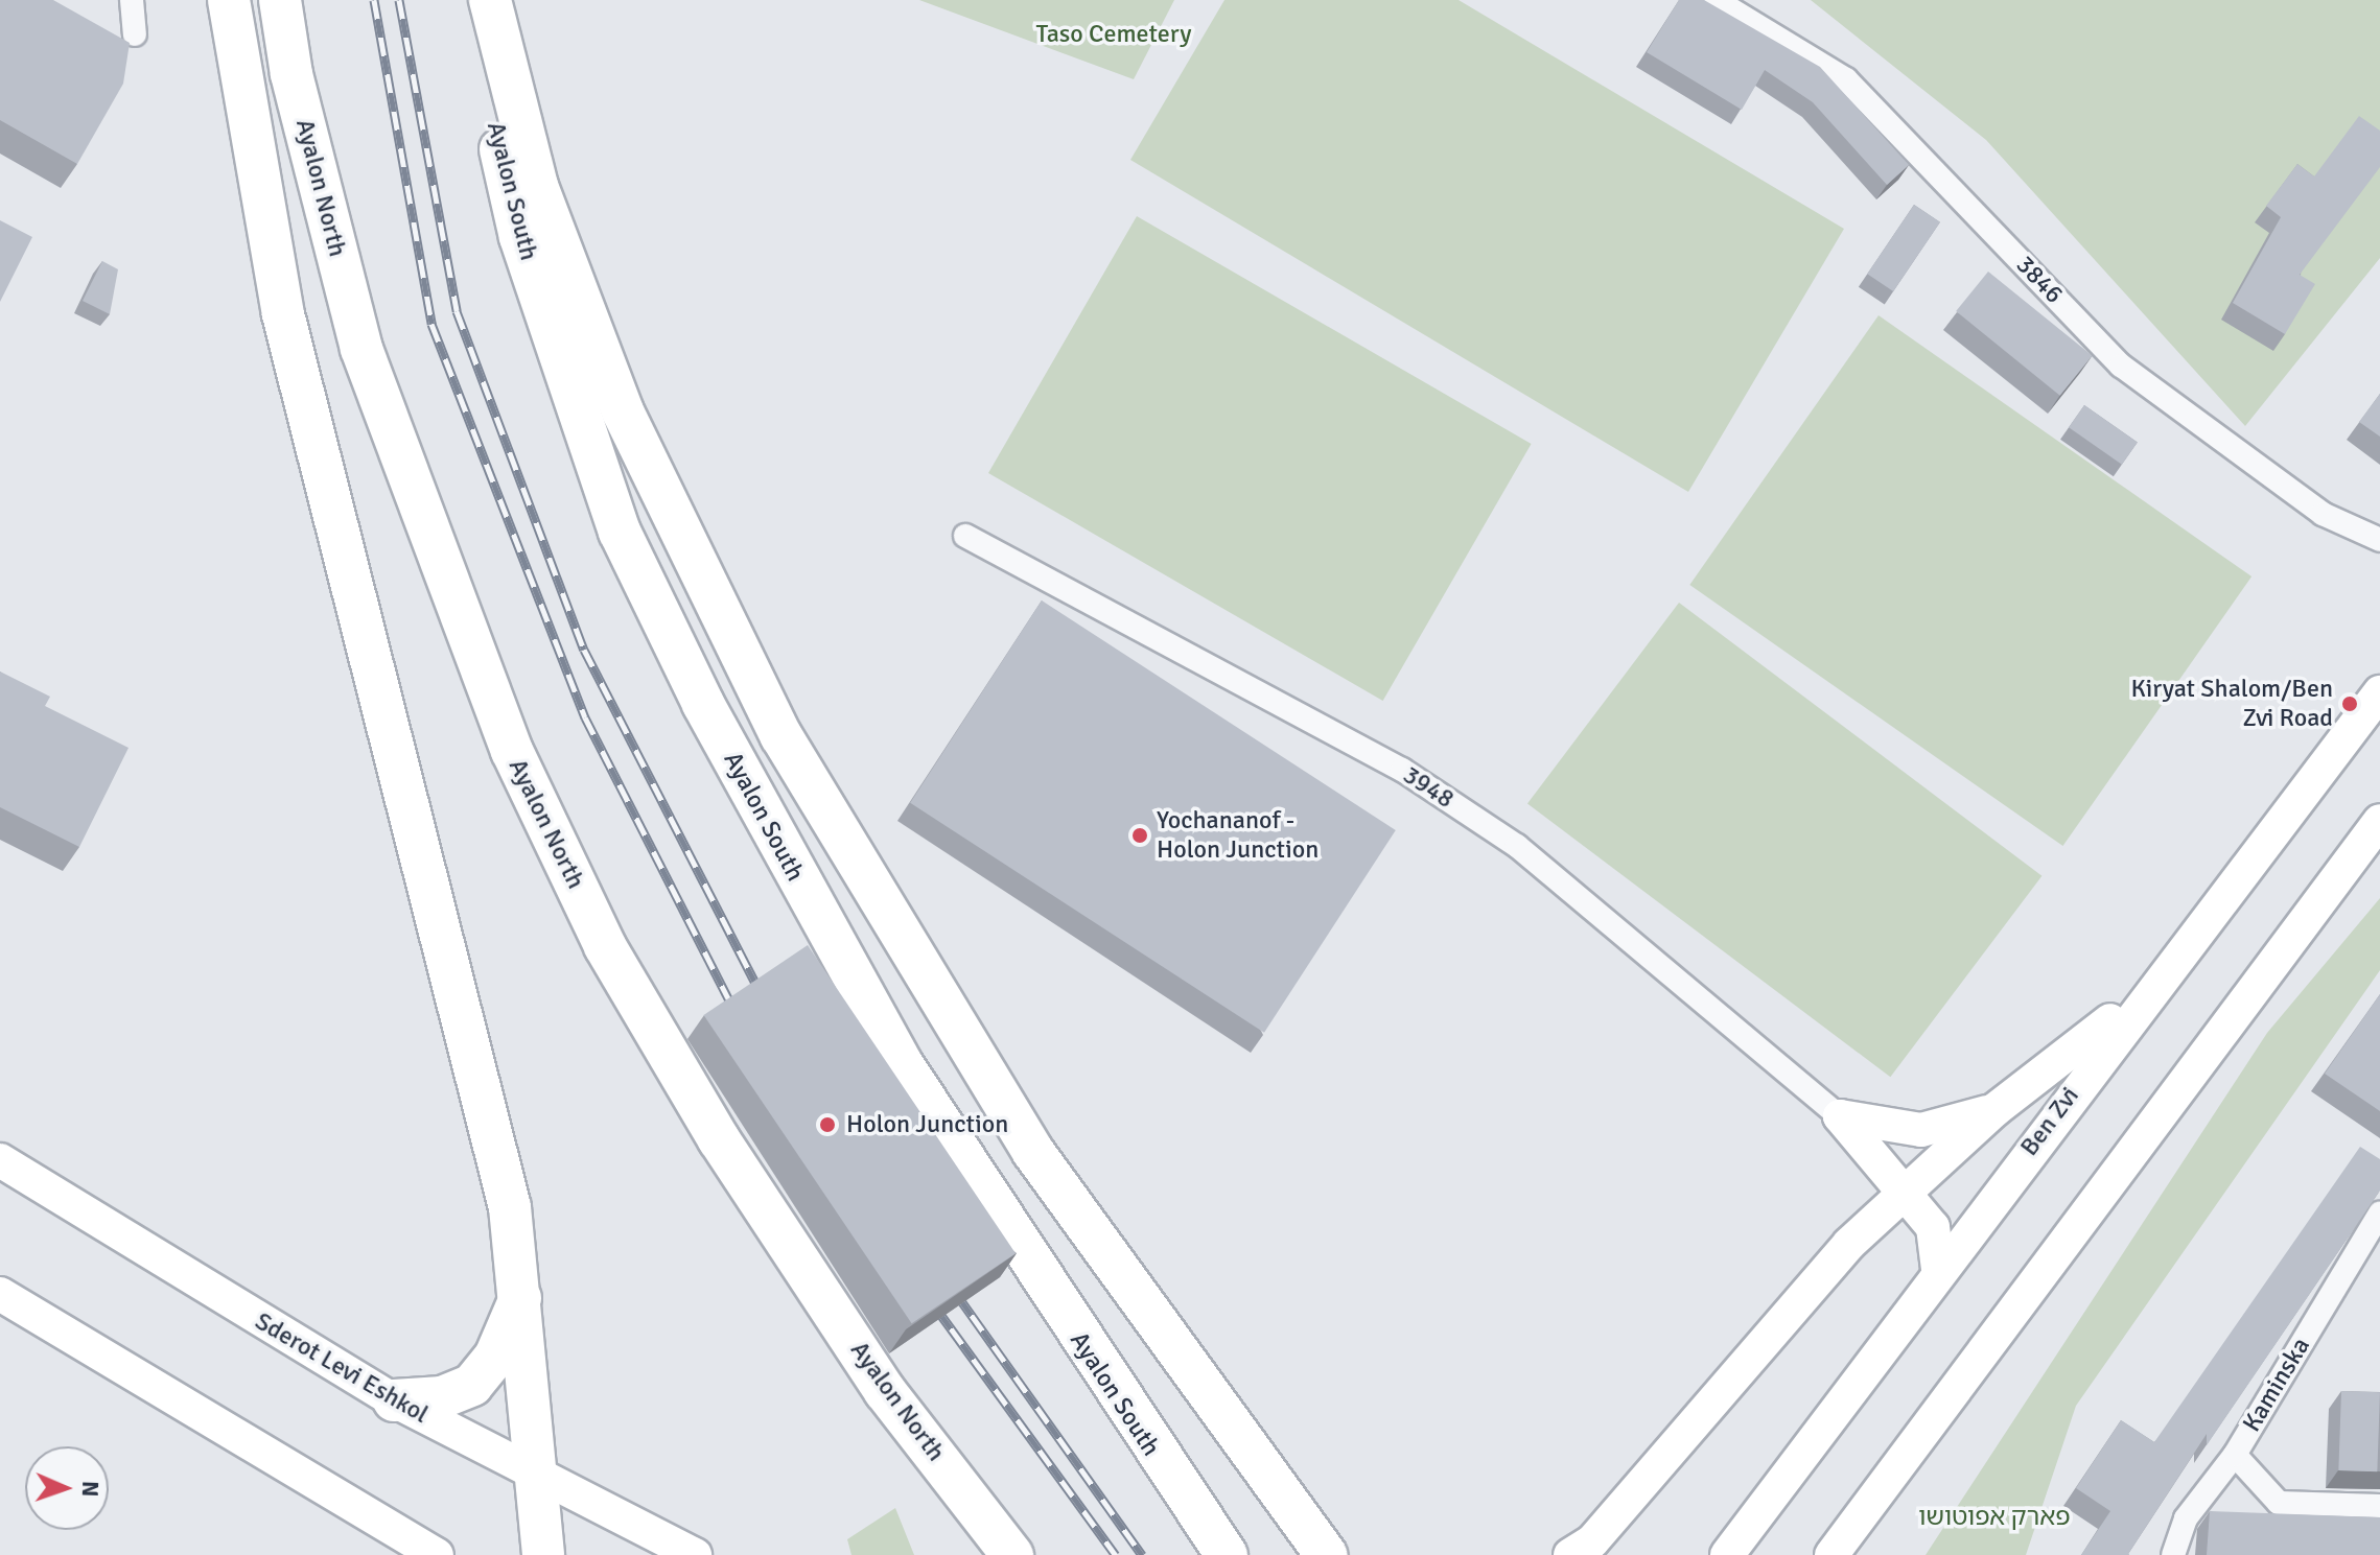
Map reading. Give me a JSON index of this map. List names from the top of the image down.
{
  "streets": {
    "highway": ["Ayalon North", "Ayalon South"],
    "main road": ["Ben Zvi", "Sderot Levi Eshkol"],
    "street": ["3846", "3948", "Kaminska"]
  },
  "parks": ["Taso Cemetery", "פארק אפוטושו"],
  "places": ["Kiryat Shalom/Ben Zvi Road", "Yochananof - Holon Junction", "Holon Junction"],
  "north": "right"
}
